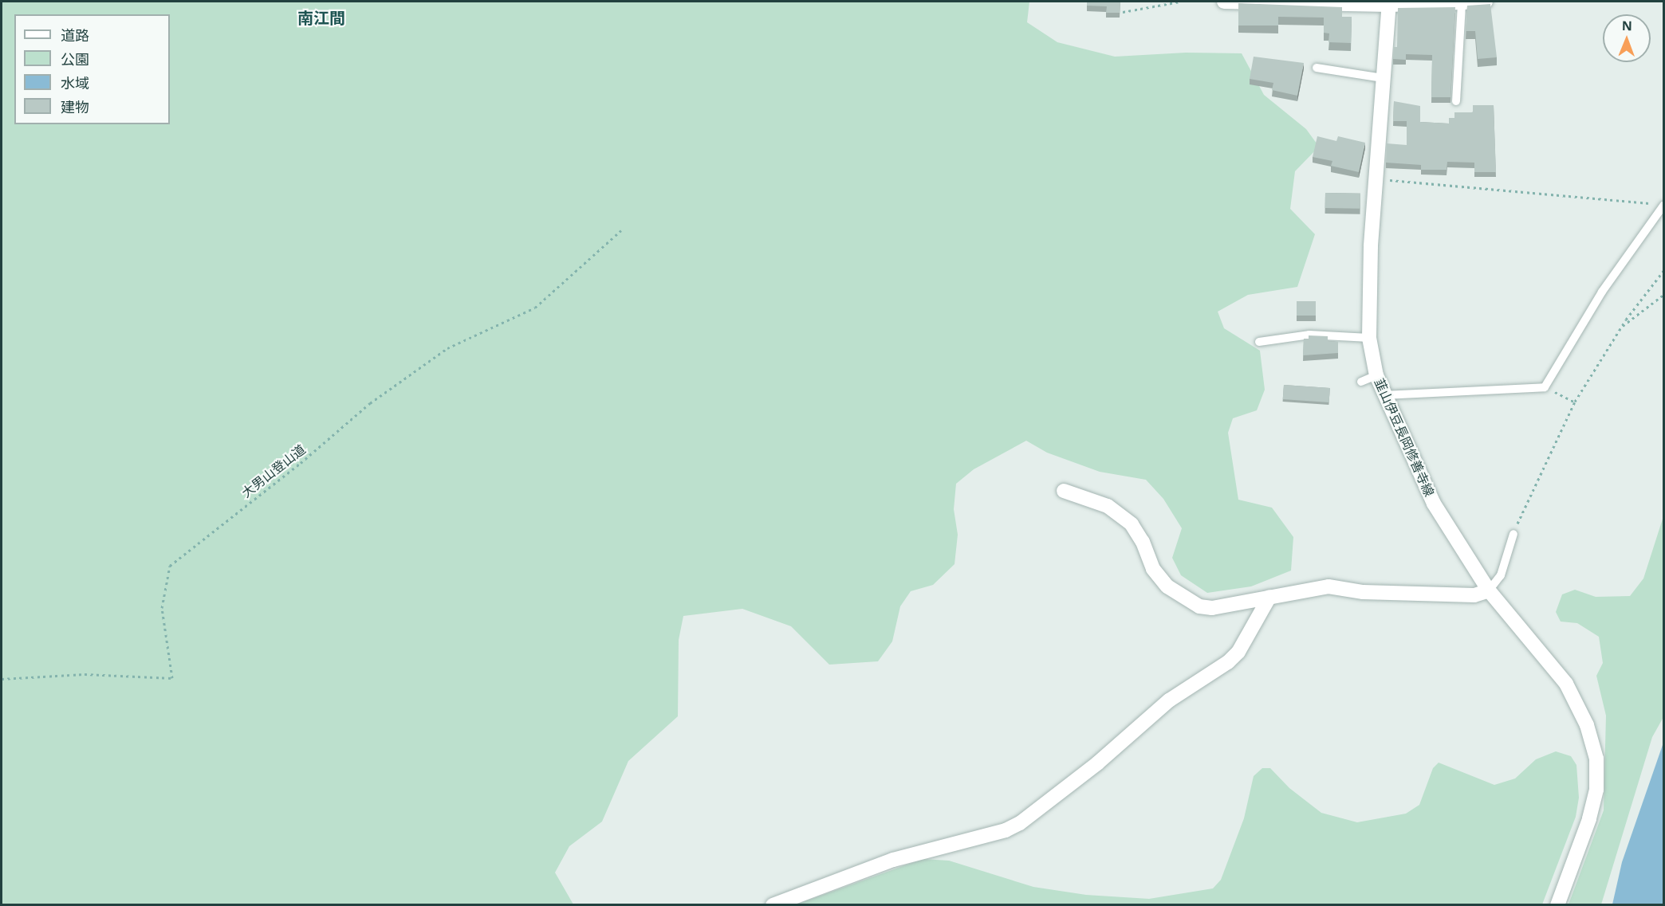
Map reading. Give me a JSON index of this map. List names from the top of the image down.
{
  "streets": {
    "street": ["韮山伊豆長岡修善寺線"],
    "path": ["大男山登山道"]
  },
  "districts": ["南江間"],
  "legend": [
    "道路",
    "公園",
    "水域",
    "建物"
  ],
  "north": "top"
}
